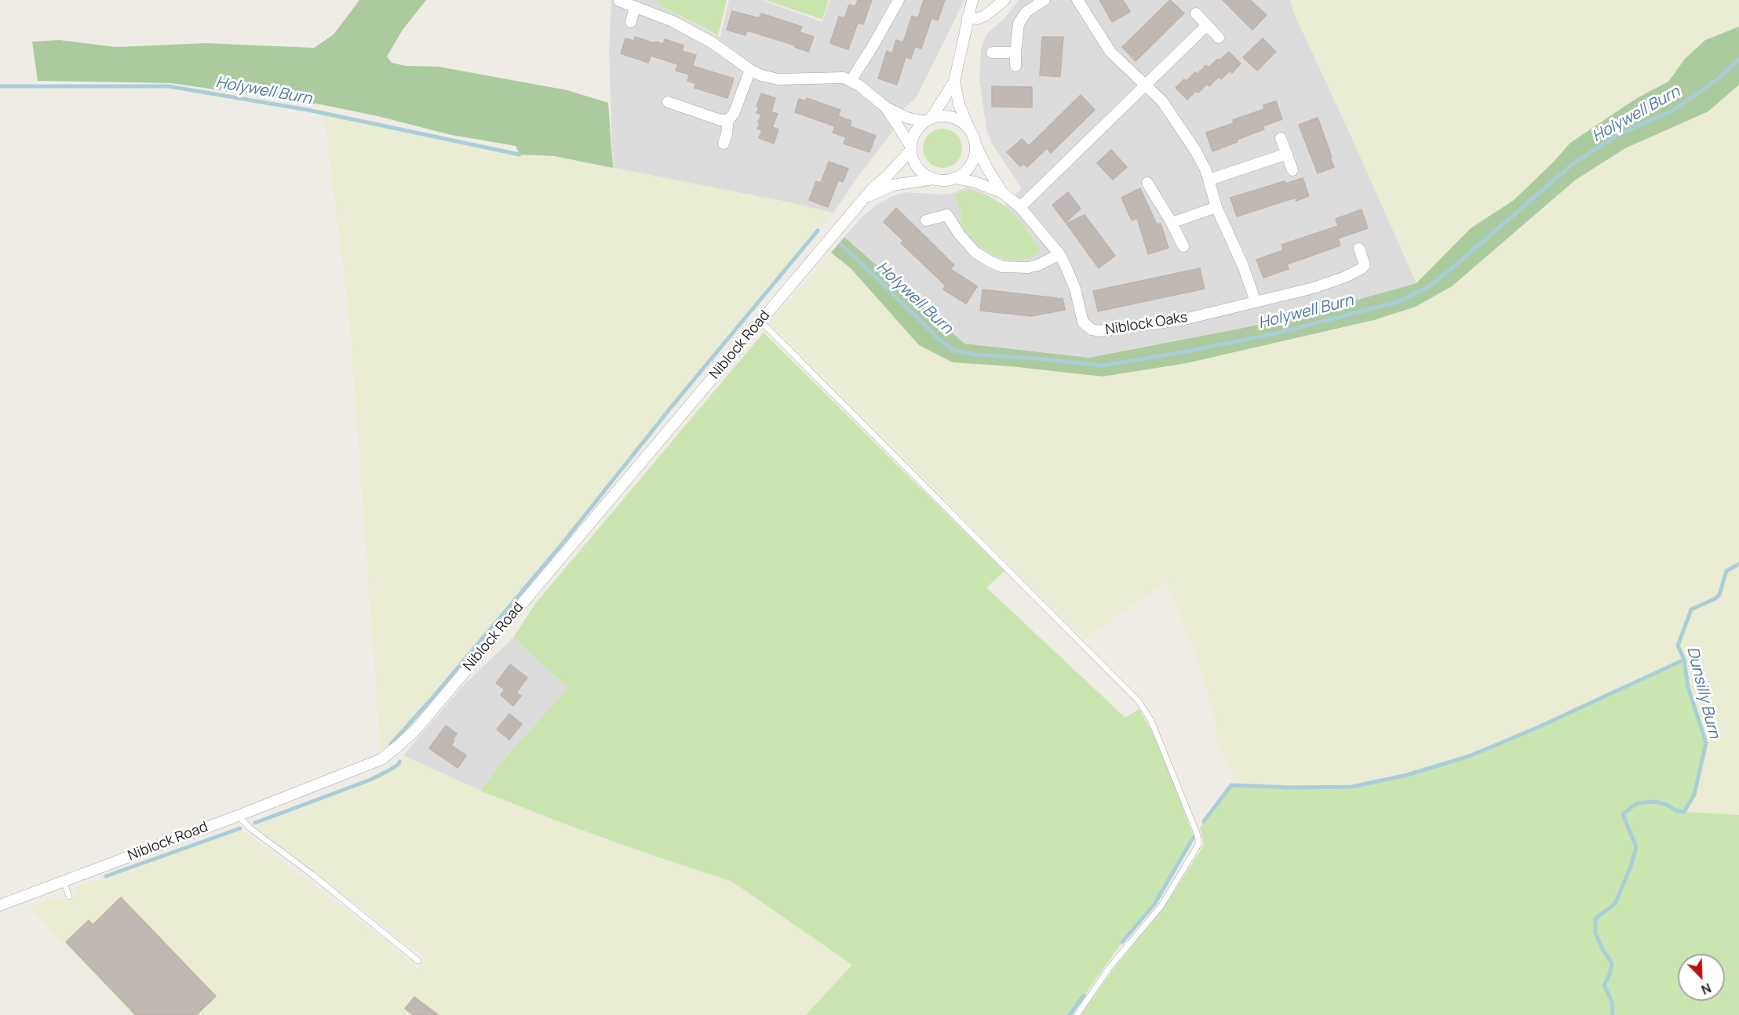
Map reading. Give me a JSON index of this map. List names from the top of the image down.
{
  "streets": {
    "street": ["Niblock Oaks", "Niblock Road"]
  },
  "crossings": [
    ["Niblock Oaks", "Niblock Road"]
  ],
  "water": ["Holywell Burn", "Dunsilly Burn"],
  "north": "bottom right"
}
